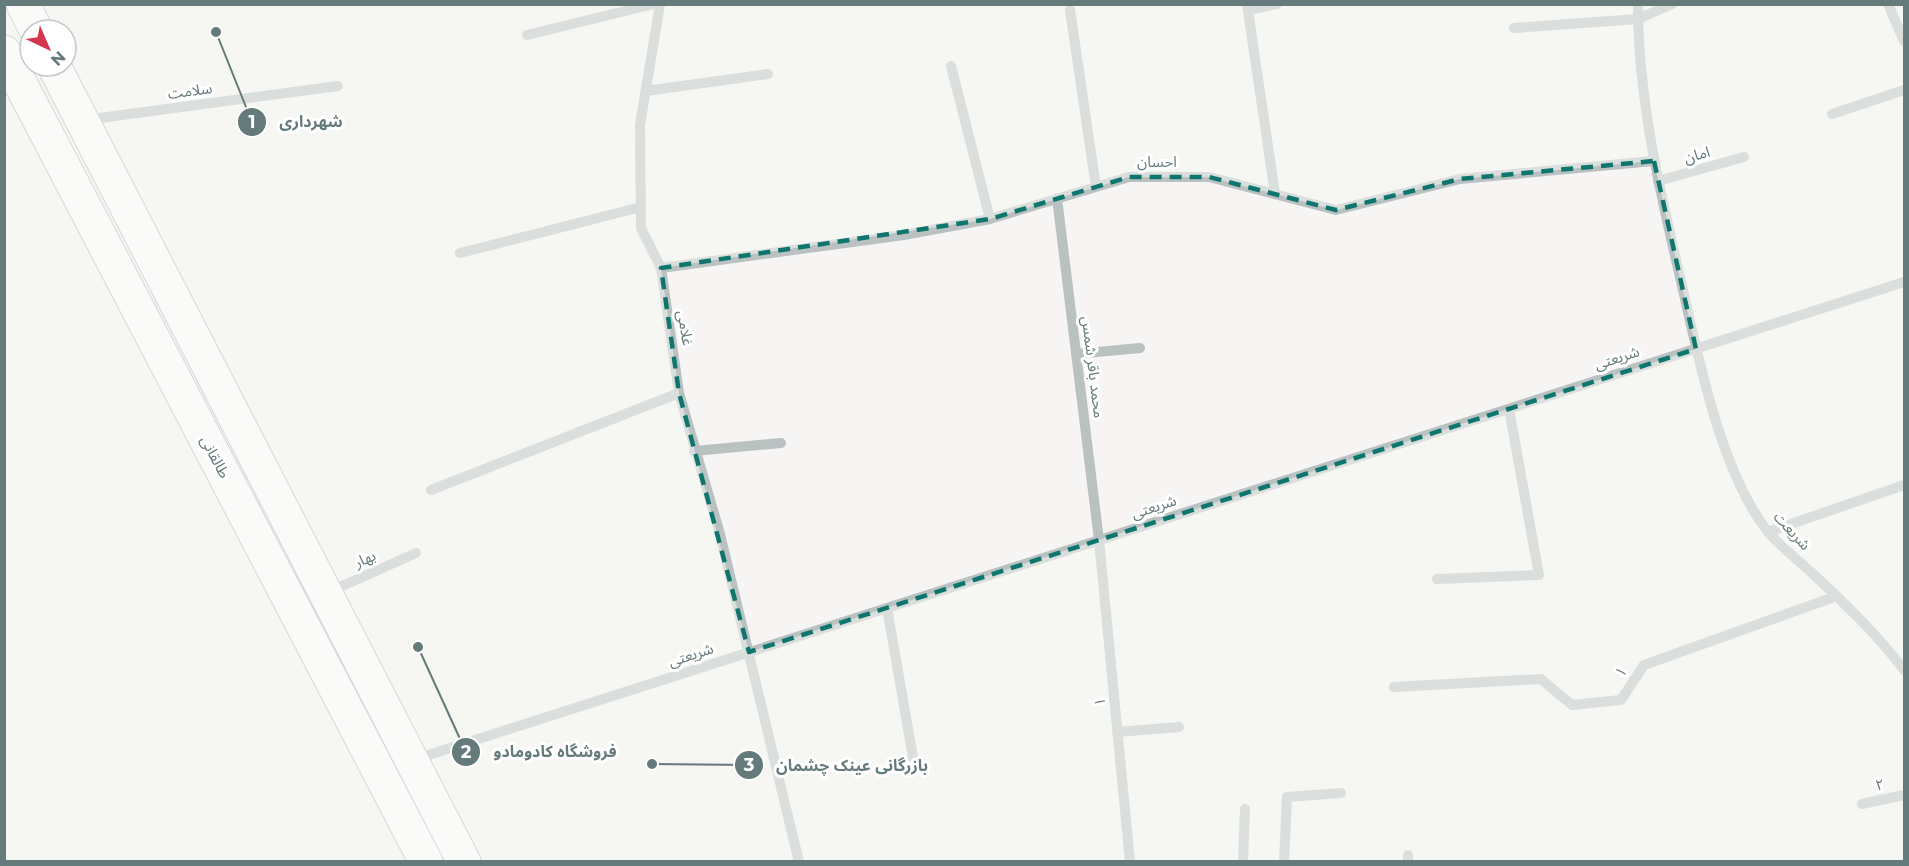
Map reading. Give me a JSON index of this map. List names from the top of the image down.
{
  "streets": {
    "main road": ["طالقانی"],
    "street": [
      "سلامت",
      "امان",
      "احسان",
      "غلامی",
      "شریعتی",
      "محمد باقر شمس",
      "شریعت",
      "بهار",
      "۱",
      "۲"
    ]
  },
  "crossings": [
    ["امان", "شریعت"],
    ["احسان", "غلامی"],
    ["احسان", "محمد باقر شمس"],
    ["احسان", "شریعت"],
    ["غلامی", "شریعتی"],
    ["شریعتی", "محمد باقر شمس"],
    ["شریعتی", "شریعت"],
    ["شریعتی", "۱"],
    ["محمد باقر شمس", "۱"],
    ["شریعت", "۱"]
  ],
  "places": ["شهرداری", "فروشگاه کادومادو", "بازرگانی عینک چشمان"],
  "north": "bottom right"
}
